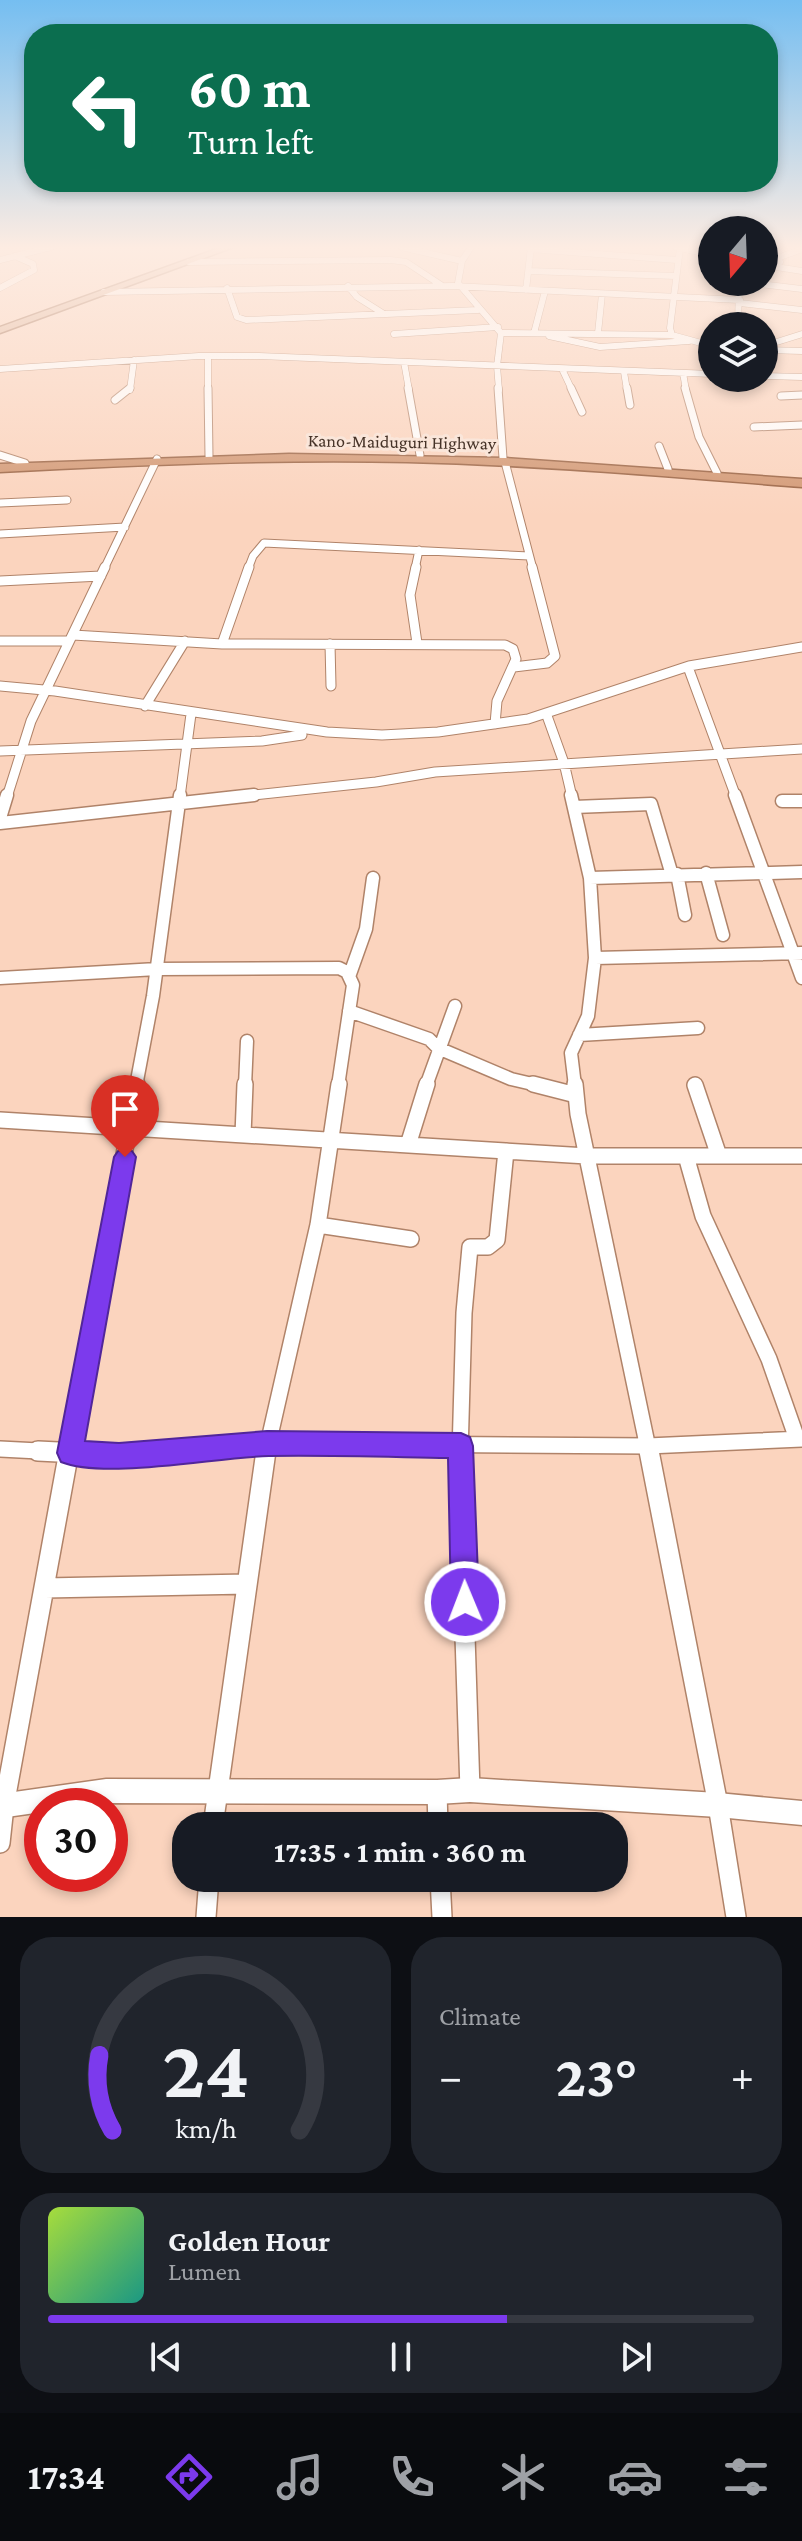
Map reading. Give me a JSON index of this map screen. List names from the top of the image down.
{
  "streets": {
    "highway": ["Kano-Maiduguri Highway"]
  },
  "north": "bottom",
  "page": {
    "turn": ["60 m", "Turn left"],
    "limit": "30",
    "trip": "17:35 · 1 min · 360 m",
    "tile": "Climate",
    "heat": ["−", "23°", "+"],
    "song": ["Golden Hour", "Lumen"],
    "tabs": "17:34",
    "gauge": ["24", "km/h"]
  }
}
